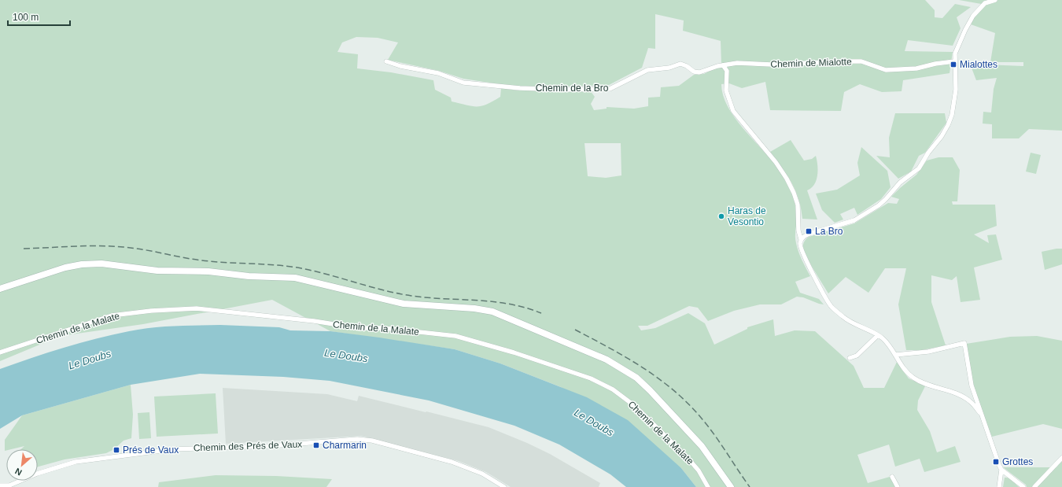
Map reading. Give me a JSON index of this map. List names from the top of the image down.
{
  "streets": {
    "street": [
      "Chemin de Mialotte",
      "Chemin de la Bro",
      "Chemin de la Malate",
      "Chemin des Prés de Vaux"
    ]
  },
  "crossings": [
    ["Chemin de Mialotte", "Chemin de la Bro"]
  ],
  "water": ["Le Doubs"],
  "places": {
    "transit": [
      "Mialottes",
      "La Bro",
      "Charmarin",
      "Prés de Vaux",
      "Grottes"
    ],
    "other": ["Haras de Vesontio"]
  },
  "scale_bar": "100 m",
  "north": "bottom left"
}
